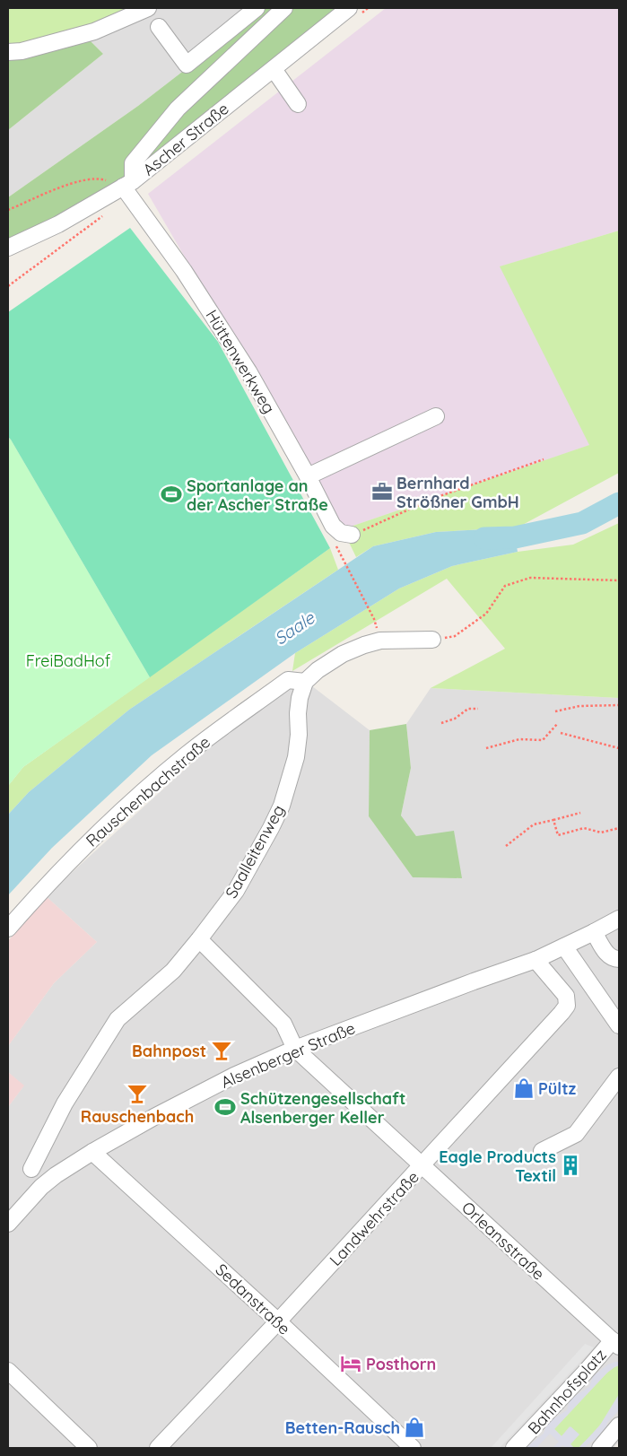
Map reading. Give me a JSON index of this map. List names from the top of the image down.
{
  "streets": {
    "street": [
      "Ascher Straße",
      "Hüttenwerkweg",
      "Rauschenbachstraße",
      "Saalleitenweg",
      "Alsenberger Straße",
      "Landwehrstraße",
      "Orleansstraße",
      "Sedanstraße",
      "Bahnhofsplatz"
    ]
  },
  "crossings": [
    ["Ascher Straße", "Hüttenwerkweg"],
    ["Rauschenbachstraße", "Saalleitenweg"],
    ["Alsenberger Straße", "Landwehrstraße"],
    ["Alsenberger Straße", "Orleansstraße"],
    ["Alsenberger Straße", "Sedanstraße"],
    ["Landwehrstraße", "Orleansstraße"],
    ["Landwehrstraße", "Sedanstraße"],
    ["Orleansstraße", "Bahnhofsplatz"]
  ],
  "water": ["Saale"],
  "parks": ["FreiBadHof"],
  "places": {
    "office": ["Bernhard Strößner GmbH"],
    "sports": ["Sportanlage an der Ascher Straße", "Schützengesellschaft Alsenberger Keller"],
    "bar": ["Bahnpost", "Rauschenbach"],
    "shop": ["Pültz", "Betten-Rausch"],
    "building": ["Eagle Products Textil"],
    "hotel": ["Posthorn"]
  }
}
